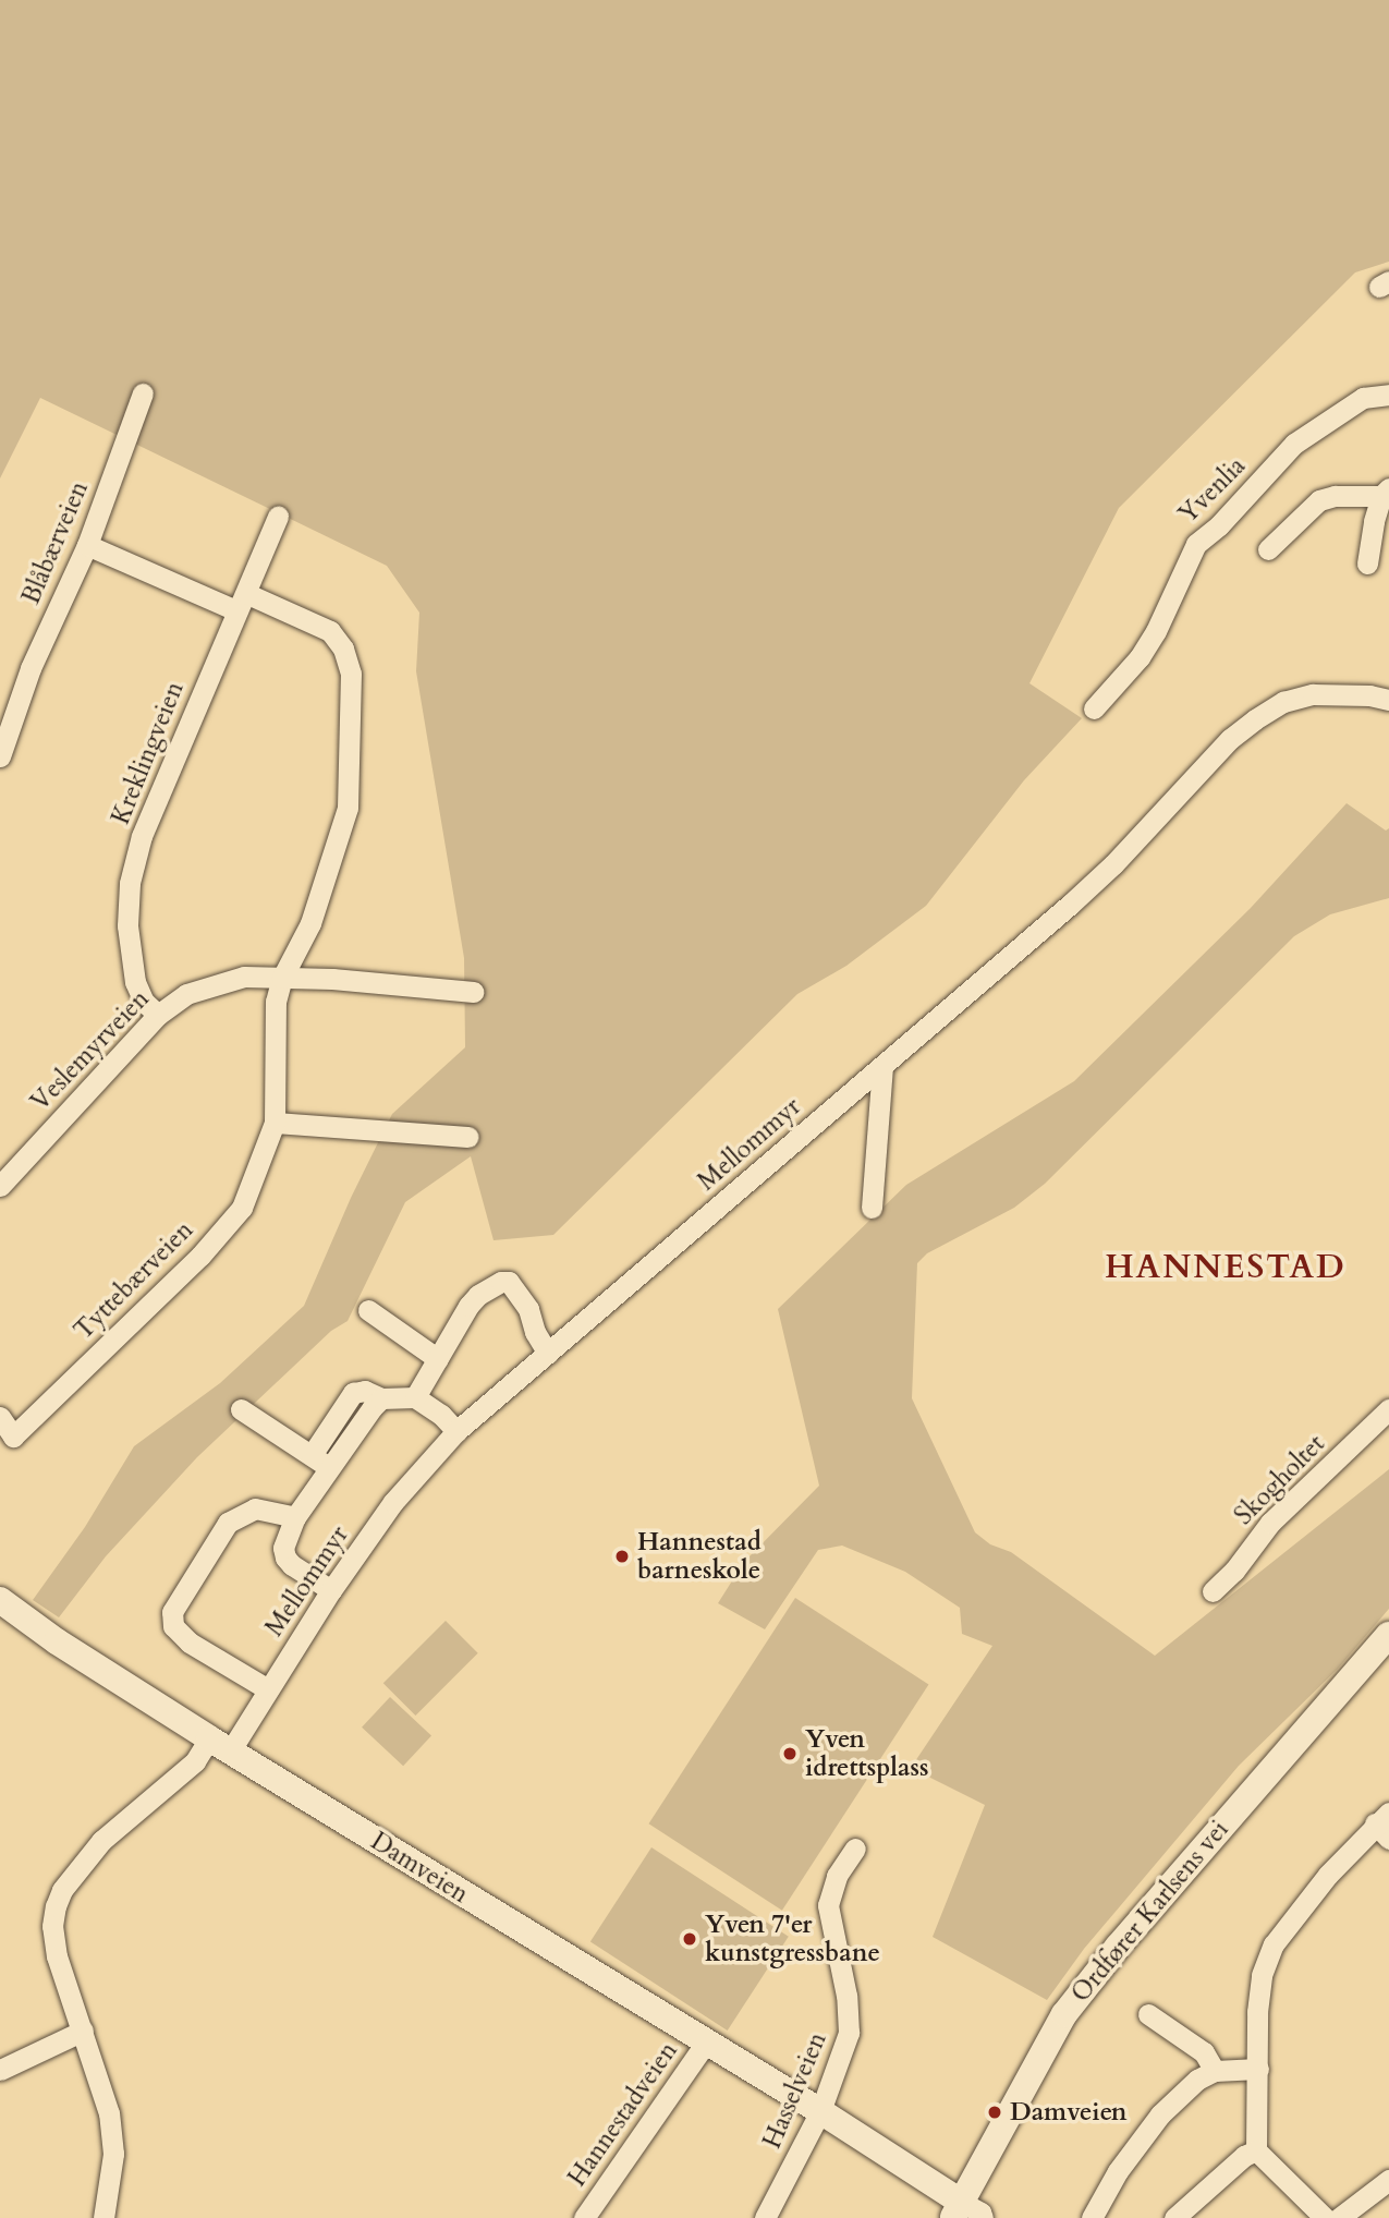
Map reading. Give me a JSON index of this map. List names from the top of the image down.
{
  "streets": {
    "street": [
      "Yvenlia",
      "Blåbærveien",
      "Kreklingveien",
      "Veslemyrveien",
      "Mellommyr",
      "Tyttebærveien",
      "Skogholtet",
      "Damveien",
      "Ordfører Karlsens vei",
      "Hasselveien",
      "Hannestadveien"
    ]
  },
  "crossings": [
    ["Blåbærveien", "Tyttebærveien"],
    ["Kreklingveien", "Veslemyrveien"],
    ["Kreklingveien", "Tyttebærveien"],
    ["Veslemyrveien", "Tyttebærveien"],
    ["Mellommyr", "Damveien"],
    ["Damveien", "Ordfører Karlsens vei"],
    ["Damveien", "Hasselveien"],
    ["Damveien", "Hannestadveien"]
  ],
  "districts": ["HANNESTAD"],
  "places": [
    "Hannestad barneskole",
    "Yven idrettsplass",
    "Yven 7'er kunstgressbane",
    "Damveien"
  ]
}
